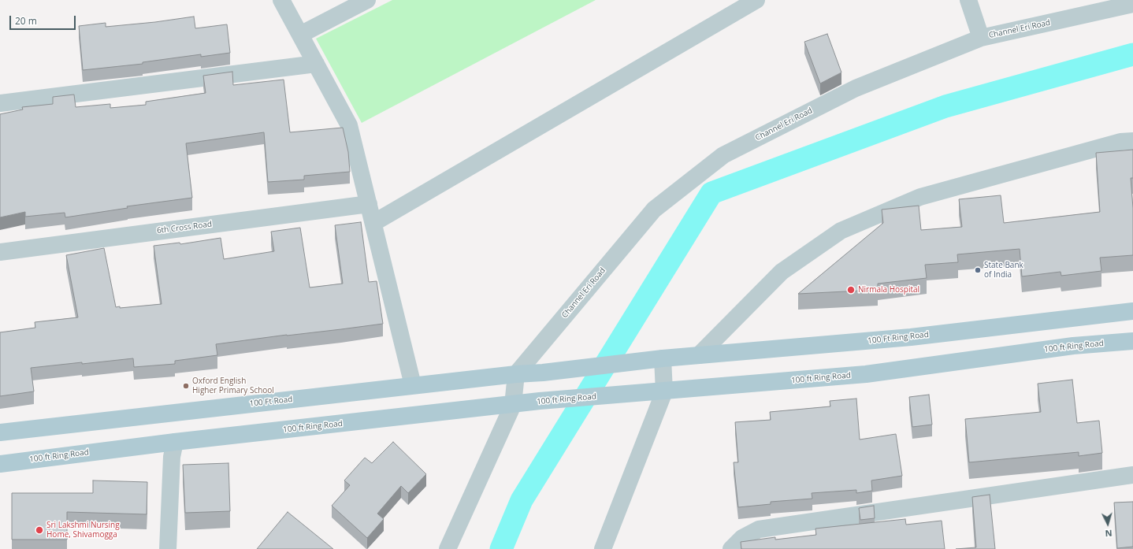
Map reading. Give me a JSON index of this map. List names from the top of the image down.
{
  "streets": {
    "main road": ["100 Ft Ring Road", "100 ft Ring Road", "100 Ft Road"],
    "street": ["Channel Eri Road", "6th Cross Road"]
  },
  "crossings": [
    ["Channel Eri Road", "100 Ft Road"],
    ["100 Ft Ring Road", "100 Ft Road"]
  ],
  "places": [
    "State Bank of India",
    "Nirmala Hospital",
    "Oxford English Higher Primary School",
    "Sri Lakshmi Nursing Home, Shivamogga"
  ],
  "scale_bar": "20 m",
  "north": "bottom"
}
